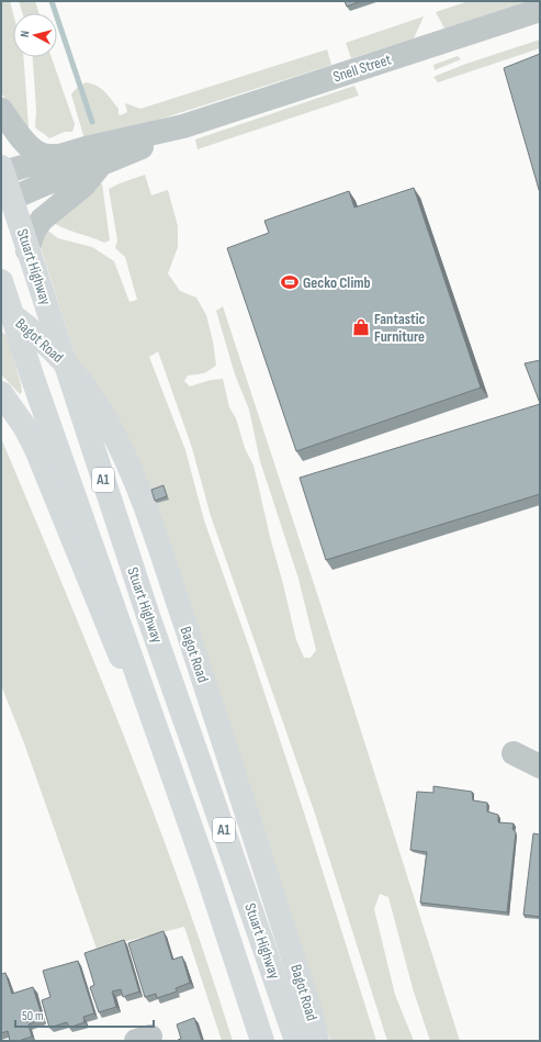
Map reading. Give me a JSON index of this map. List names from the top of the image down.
{
  "streets": {
    "main road": ["Stuart Highway", "Bagot Road", "A1"],
    "street": ["Snell Street"]
  },
  "crossings": [
    ["Snell Street", "Stuart Highway"]
  ],
  "places": {
    "sports": ["Gecko Climb"],
    "shop": ["Fantastic Furniture"]
  },
  "scale_bar": "50 m",
  "north": "left"
}
